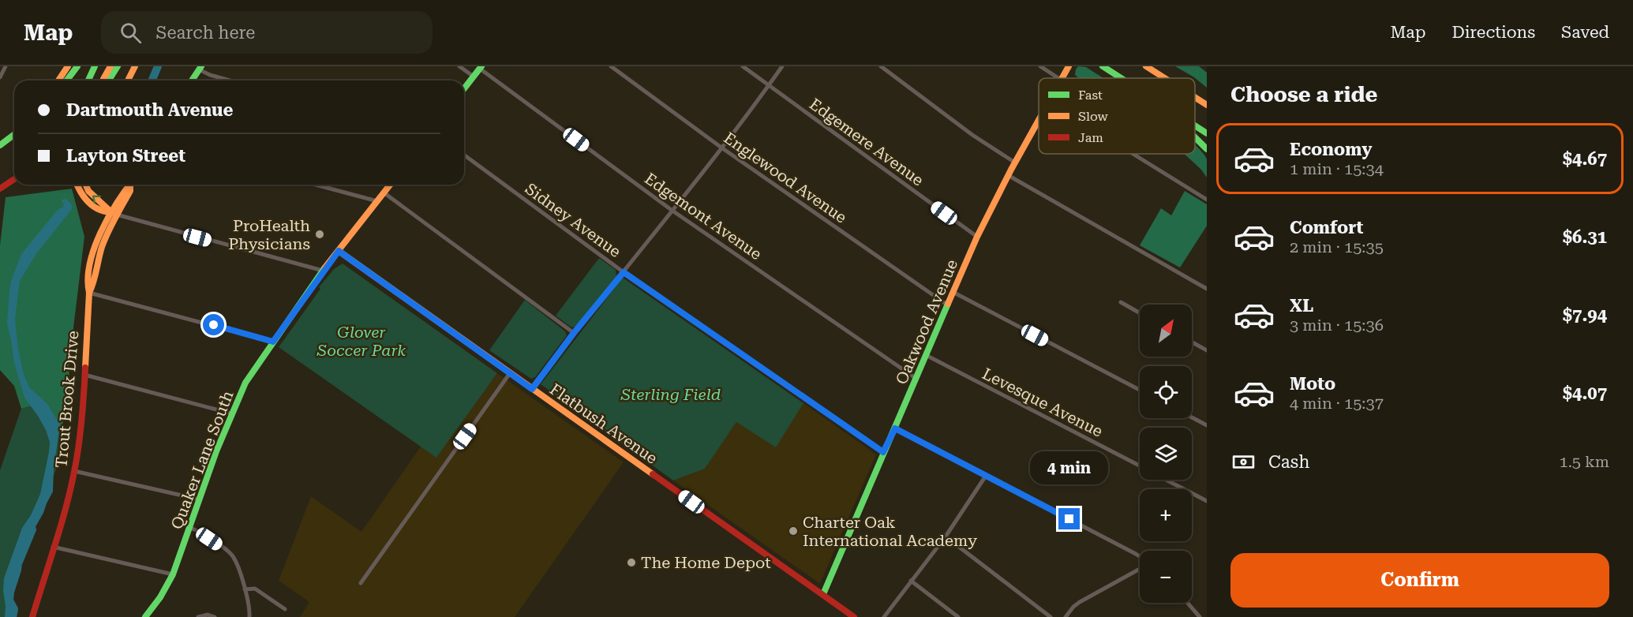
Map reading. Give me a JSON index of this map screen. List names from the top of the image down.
{
  "streets": {
    "main road": [
      "Oakwood Avenue",
      "Trout Brook Drive",
      "Flatbush Avenue",
      "Quaker Lane South"
    ],
    "street": [
      "Edgemere Avenue",
      "Englewood Avenue",
      "Edgemont Avenue",
      "Sidney Avenue",
      "Levesque Avenue"
    ]
  },
  "crossings": [
    ["Edgemere Avenue", "Oakwood Avenue"],
    ["Englewood Avenue", "Oakwood Avenue"],
    ["Edgemont Avenue", "Oakwood Avenue"],
    ["Sidney Avenue", "Oakwood Avenue"],
    ["Oakwood Avenue", "Levesque Avenue"],
    ["Oakwood Avenue", "Flatbush Avenue"],
    ["Flatbush Avenue", "Quaker Lane South"]
  ],
  "parks": ["Glover Soccer Park", "Sterling Field"],
  "places": ["ProHealth Physicians", "Charter Oak International Academy", "The Home Depot"],
  "legend": ["Fast", "Slow", "Jam"],
  "north": "top right",
  "page": {
    "header": "Map",
    "search": "Search here",
    "nav": ["Map", "Directions", "Saved"],
    "heading": "Choose a ride",
    "banner": ["Dartmouth Avenue", "Layton Street"],
    "list": [
      {
        "name": "Economy",
        "note": "1 min · 15:34",
        "value": "$4.67"
      },
      {
        "name": "Comfort",
        "note": "2 min · 15:35",
        "value": "$6.31"
      },
      {
        "name": "XL",
        "note": "3 min · 15:36",
        "value": "$7.94"
      },
      {
        "name": "Moto",
        "note": "4 min · 15:37",
        "value": "$4.07"
      }
    ],
    "map_buttons": ["+", "−"],
    "pay": ["Cash", "1.5 km"],
    "bubble": "4 min",
    "buttons": "Confirm"
  }
}
